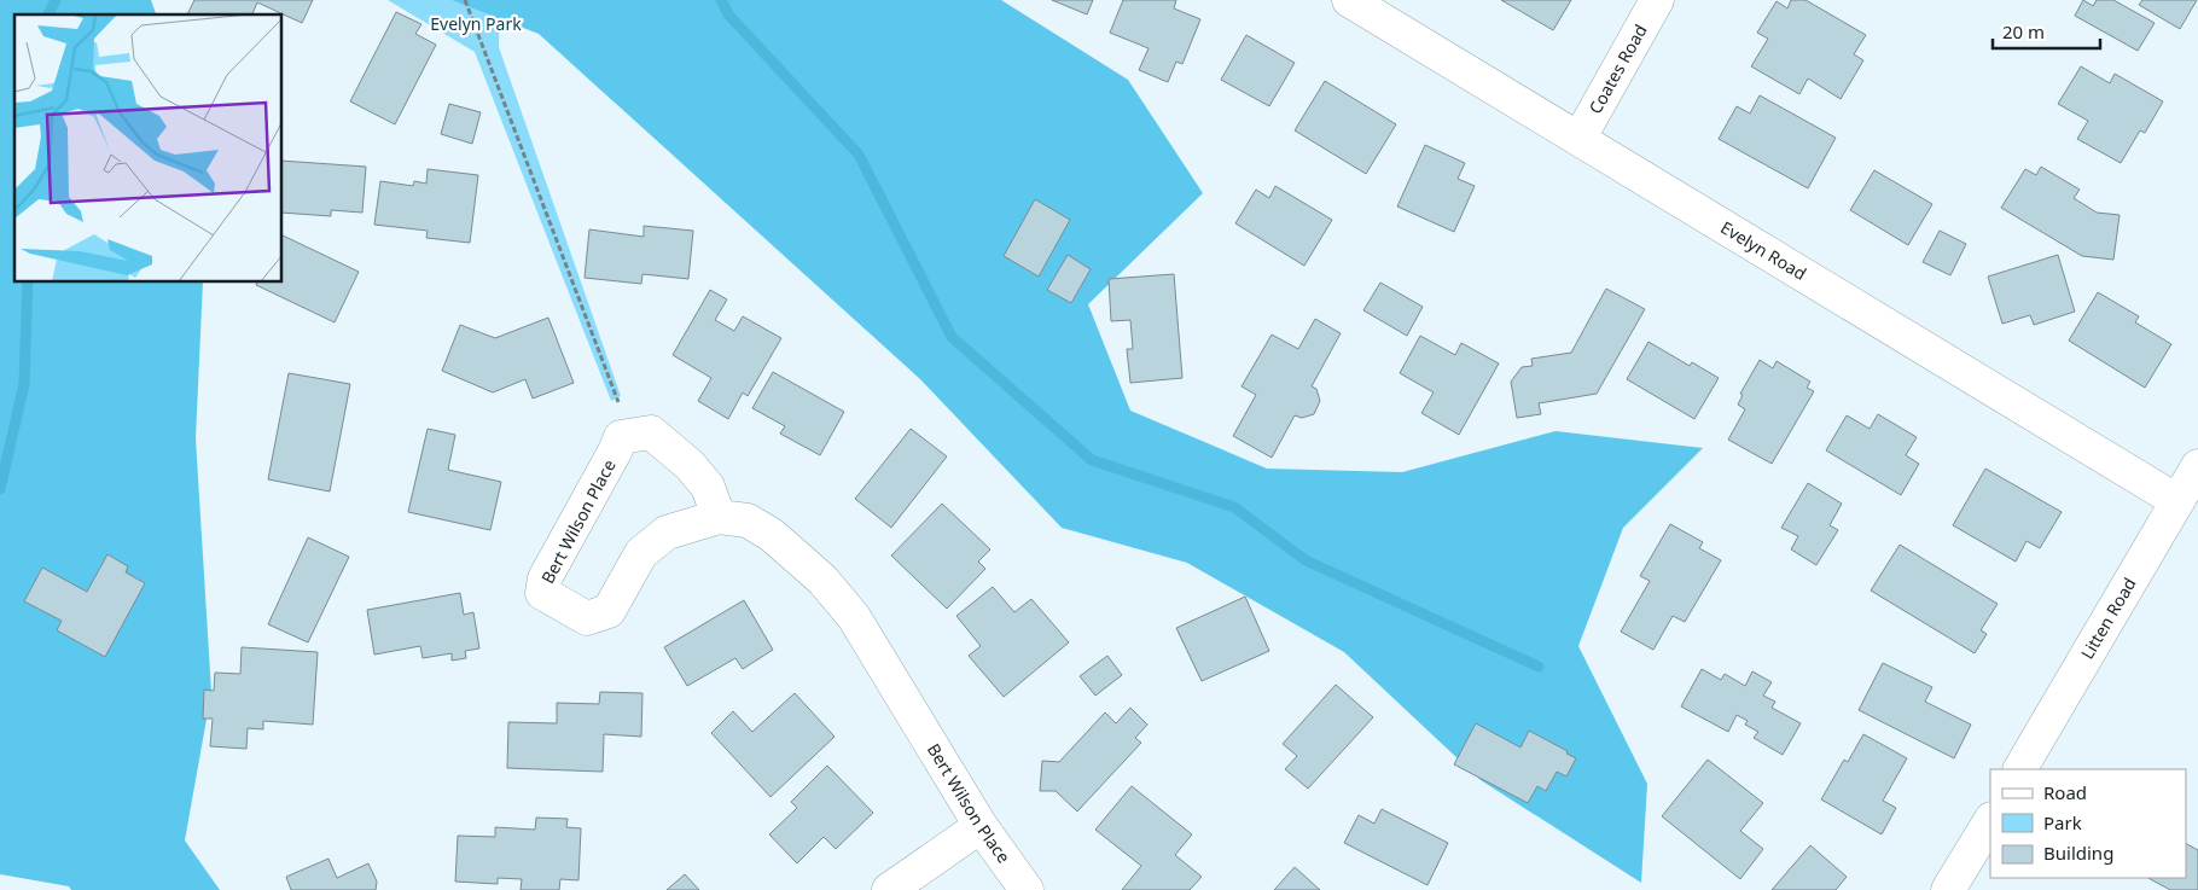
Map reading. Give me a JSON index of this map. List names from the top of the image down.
{
  "streets": {
    "street": [
      "Coates Road",
      "Evelyn Road",
      "Bert Wilson Place",
      "Litten Road"
    ]
  },
  "crossings": [
    ["Coates Road", "Evelyn Road"],
    ["Evelyn Road", "Litten Road"]
  ],
  "parks": ["Evelyn Park"],
  "legend": ["Road", "Park", "Building"],
  "scale_bar": "20 m"
}
